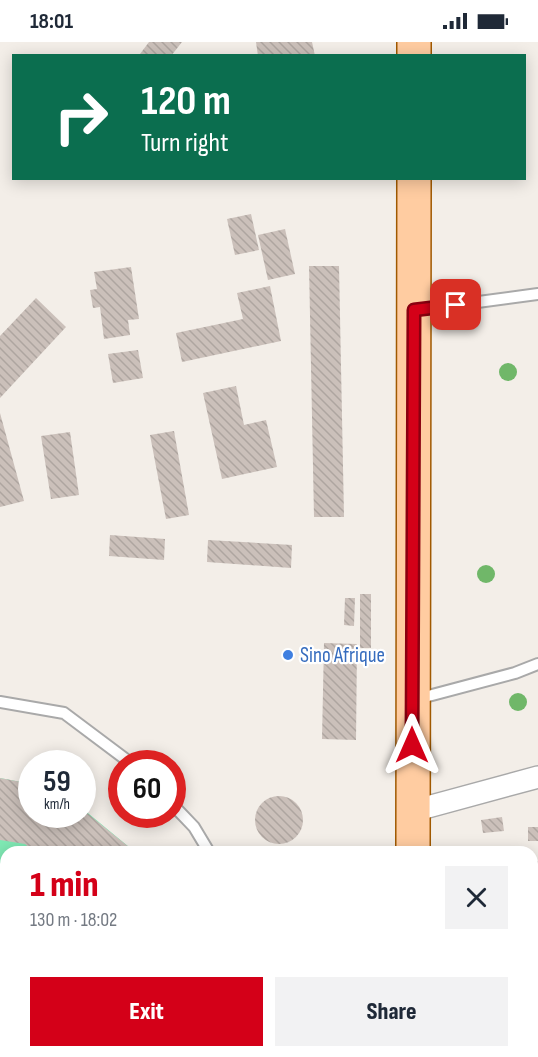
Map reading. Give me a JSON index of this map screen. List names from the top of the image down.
{
  "places": ["Sino Afrique"],
  "page": {
    "status": "18:01",
    "turn": ["120 m", "Turn right"],
    "speed": "59 km/h",
    "limit": "60",
    "heading": ["1 min", "130 m · 18:02"],
    "buttons": ["Exit", "Share"]
  }
}
